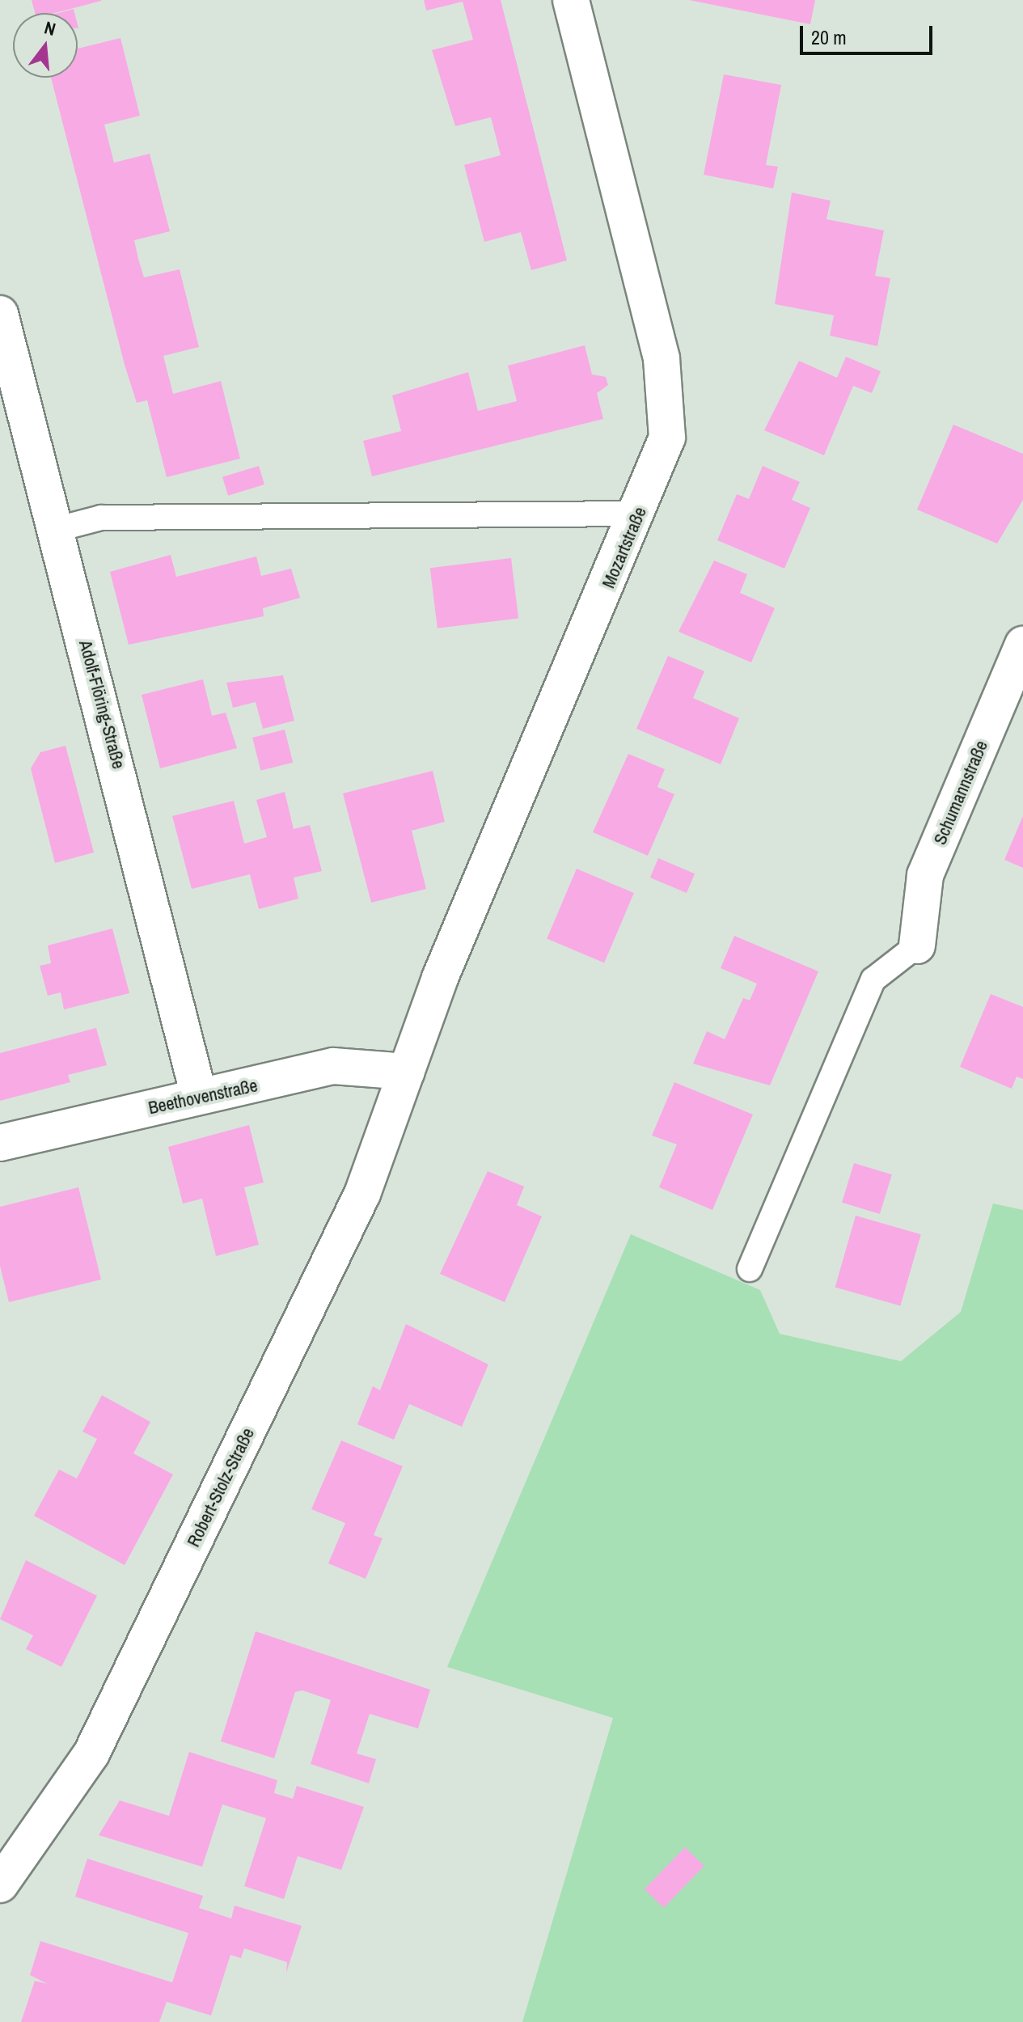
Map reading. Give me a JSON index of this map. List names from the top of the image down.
{
  "streets": {
    "street": [
      "Mozartstraße",
      "Adolf-Flöring-Straße",
      "Schumannstraße",
      "Beethovenstraße",
      "Robert-Stolz-Straße"
    ]
  },
  "crossings": [
    ["Mozartstraße", "Beethovenstraße"],
    ["Mozartstraße", "Robert-Stolz-Straße"],
    ["Adolf-Flöring-Straße", "Beethovenstraße"],
    ["Beethovenstraße", "Robert-Stolz-Straße"]
  ],
  "scale_bar": "20 m",
  "north": "top"
}
